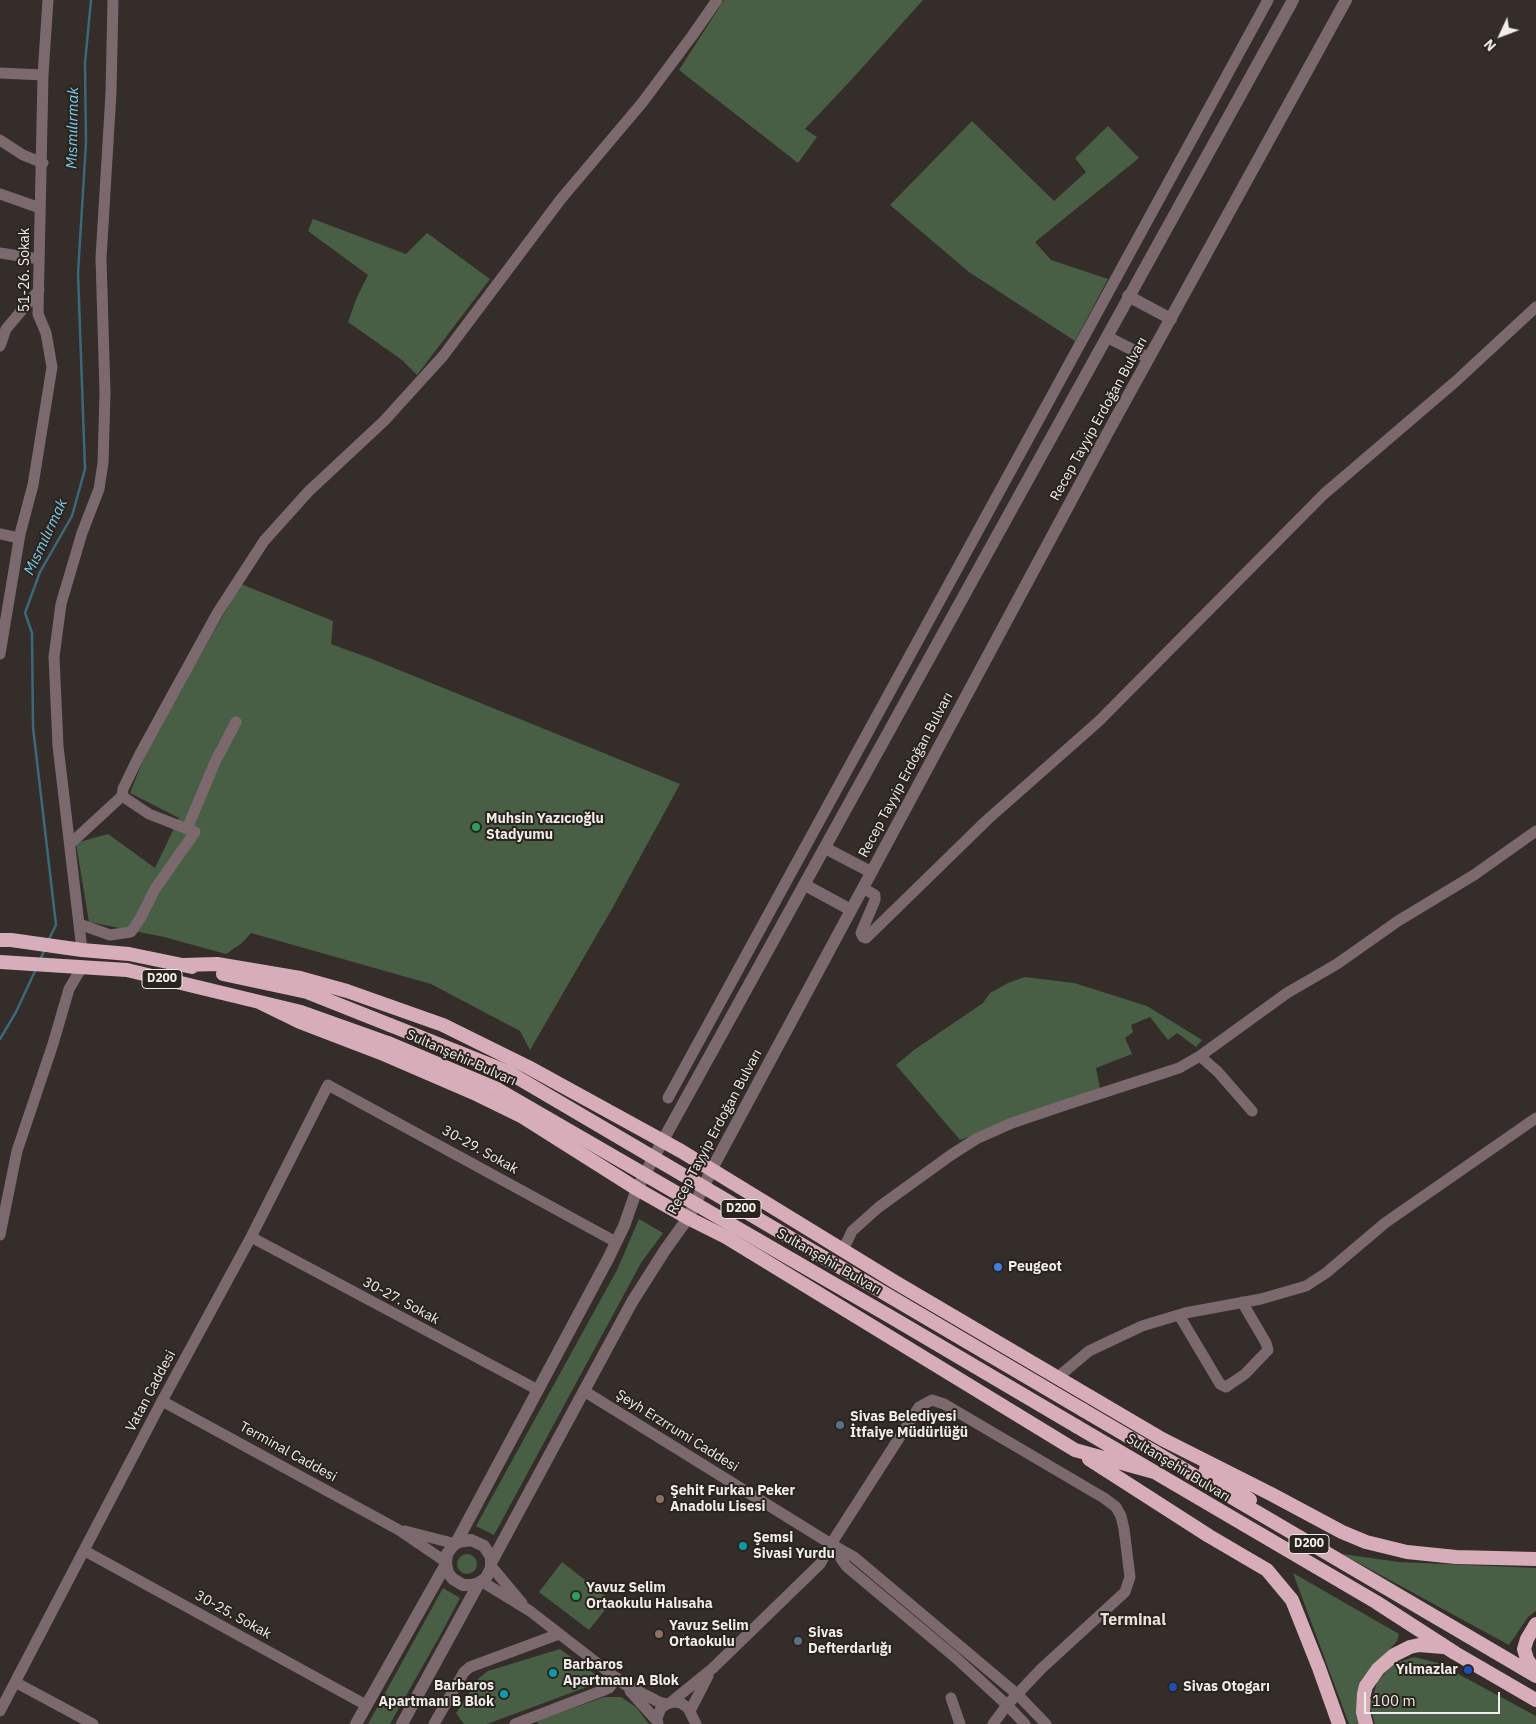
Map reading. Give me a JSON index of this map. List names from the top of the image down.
{
  "streets": {
    "highway": ["D200", "Sultanşehir Bulvarı"],
    "street": [
      "51-26. Sokak",
      "Recep Tayyip Erdoğan Bulvarı",
      "30-29. Sokak",
      "30-27. Sokak",
      "Vatan Caddesi",
      "Şeyh Erzrrumi Caddesi",
      "Terminal Caddesi",
      "30-25. Sokak"
    ]
  },
  "crossings": [
    ["Recep Tayyip Erdoğan Bulvarı", "Şeyh Erzrrumi Caddesi"],
    ["Recep Tayyip Erdoğan Bulvarı", "Terminal Caddesi"],
    ["30-29. Sokak", "Vatan Caddesi"],
    ["30-27. Sokak", "Vatan Caddesi"],
    ["Vatan Caddesi", "Terminal Caddesi"],
    ["Vatan Caddesi", "30-25. Sokak"]
  ],
  "districts": ["Terminal"],
  "water": ["Mısmılırmak"],
  "places": [
    "Muhsin Yazıcıoğlu Stadyumu",
    "Peugeot",
    "Sivas Belediyesi İtfaiye Müdürlüğü",
    "Şehit Furkan Peker Anadolu Lisesi",
    "Şemsi Sivasi Yurdu",
    "Yavuz Selim Ortaokulu Halısaha",
    "Yavuz Selim Ortaokulu",
    "Sivas Defterdarlığı",
    "Yılmazlar",
    "Barbaros Apartmanı A Blok",
    "Sivas Otogarı",
    "Barbaros Apartmanı B Blok"
  ],
  "scale_bar": "100 m",
  "north": "bottom left"
}
